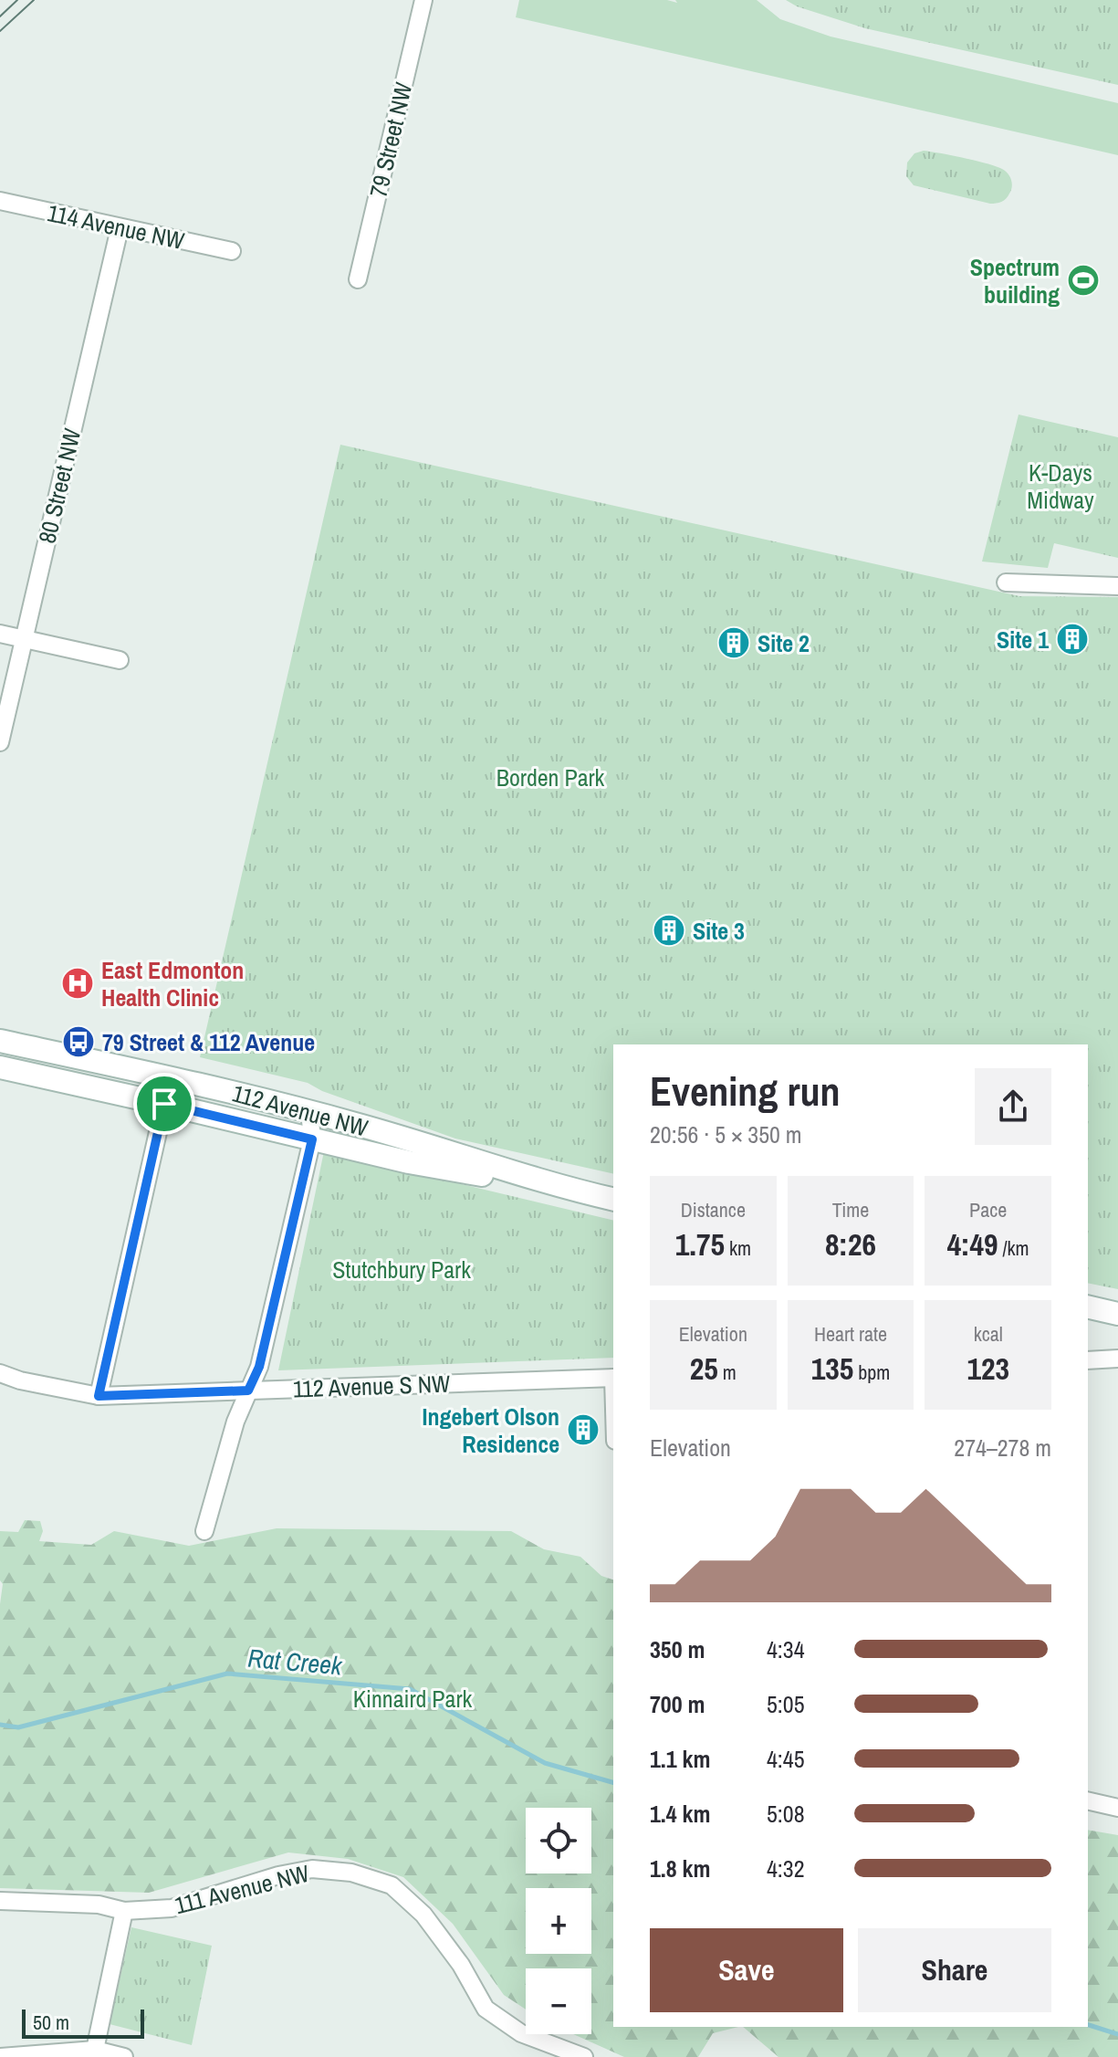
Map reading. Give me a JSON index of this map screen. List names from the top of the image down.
{
  "streets": {
    "main road": ["112 Avenue NW"],
    "street": [
      "79 Street NW",
      "114 Avenue NW",
      "80 Street NW",
      "112 Avenue S NW",
      "111 Avenue NW"
    ]
  },
  "crossings": [
    ["114 Avenue NW", "80 Street NW"]
  ],
  "water": ["Rat Creek"],
  "parks": [
    "K-Days Midway",
    "Borden Park",
    "Stutchbury Park",
    "Kinnaird Park"
  ],
  "places": {
    "sports": ["Spectrum building"],
    "building": [
      "Site 1",
      "Site 2",
      "Site 3",
      "Ingebert Olson Residence"
    ],
    "hospital": ["East Edmonton Health Clinic"],
    "bus stop": ["79 Street & 112 Avenue"]
  },
  "scale_bar": "50 m",
  "page": {
    "heading": ["Evening run", "20:56 · 5 × 350 m"],
    "stats": [
      ["Distance", "1.75 km"],
      ["Time", "8:26"],
      ["Pace", "4:49 /km"],
      ["Elevation", "25 m"],
      ["Heart rate", "135 bpm"],
      ["kcal", "123"]
    ],
    "chart": ["Elevation", "274–278 m"],
    "list": [
      {
        "name": "350 m",
        "note": "4:34"
      },
      {
        "name": "700 m",
        "note": "5:05"
      },
      {
        "name": "1.1 km",
        "note": "4:45"
      },
      {
        "name": "1.4 km",
        "note": "5:08"
      },
      {
        "name": "1.8 km",
        "note": "4:32"
      }
    ],
    "map_buttons": ["+", "−"],
    "buttons": ["Save", "Share"],
    "scale": "50 m"
  }
}
